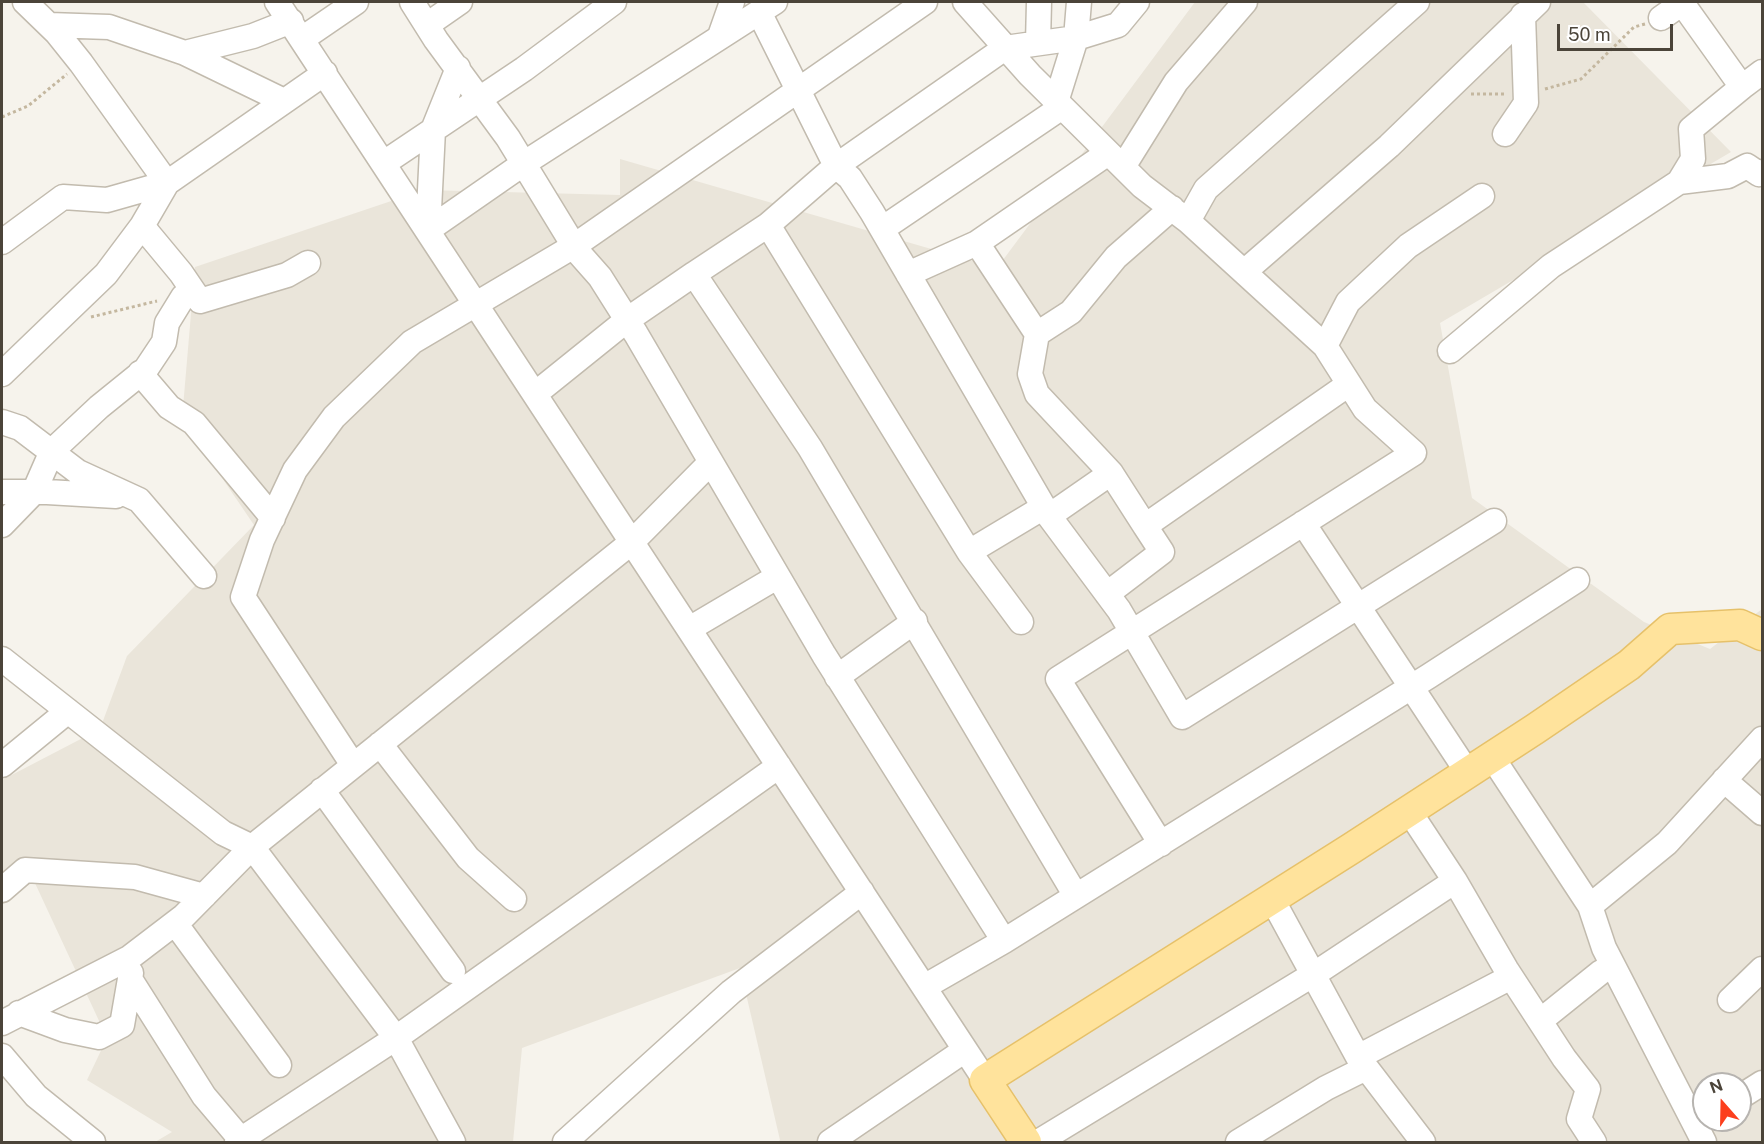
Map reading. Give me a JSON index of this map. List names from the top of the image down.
{
  "scale_bar": "50 m",
  "north": "top"
}
